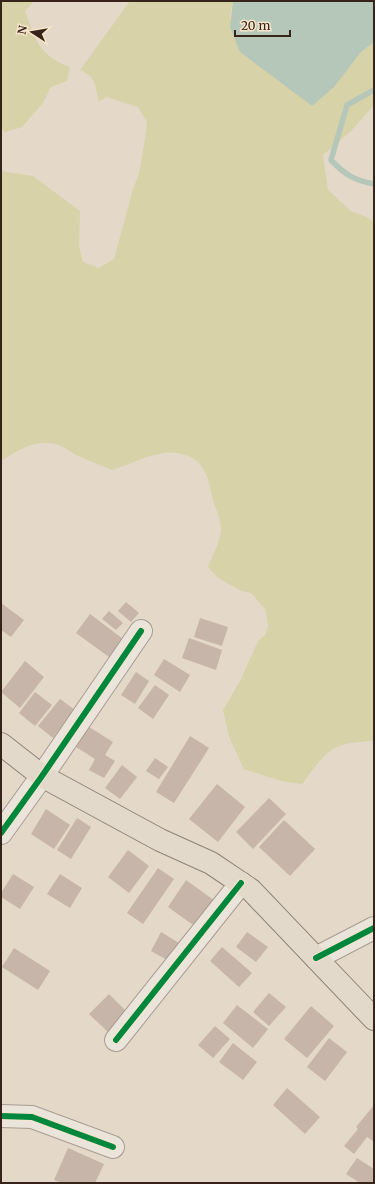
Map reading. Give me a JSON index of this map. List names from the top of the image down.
{
  "scale_bar": "20 m",
  "north": "left"
}
